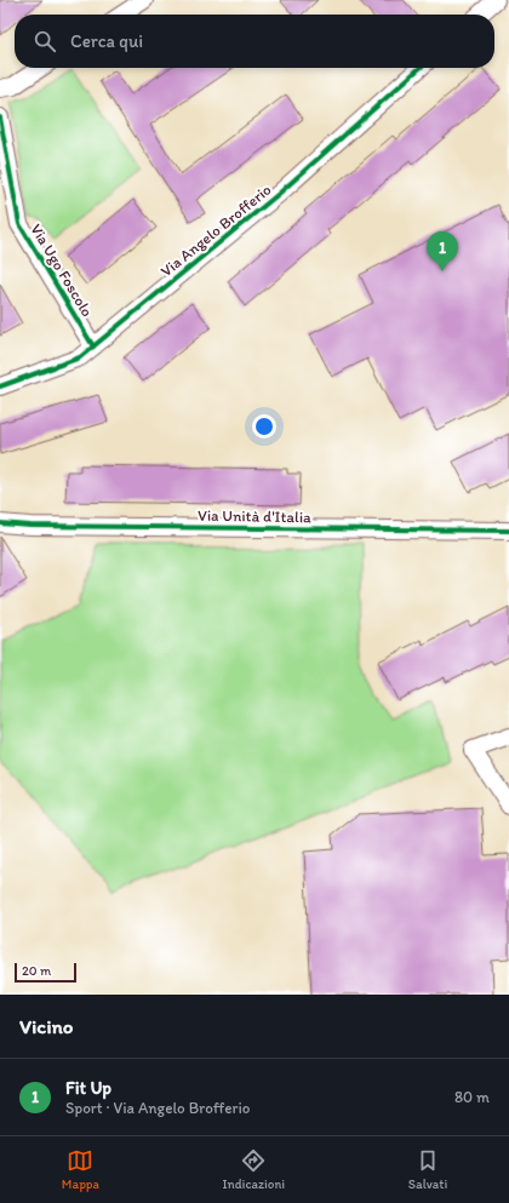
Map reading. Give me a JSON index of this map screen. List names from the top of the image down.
{
  "streets": {
    "street": ["Via Angelo Brofferio", "Via Ugo Foscolo", "Via Unità d'Italia"]
  },
  "crossings": [
    ["Via Angelo Brofferio", "Via Ugo Foscolo"]
  ],
  "scale_bar": "20 m",
  "page": {
    "search": "Cerca qui",
    "pins": "1",
    "scale": "20 m",
    "heading": "Vicino",
    "list": [
      {
        "mark": "1",
        "name": "Fit Up",
        "note": "Sport · Via Angelo Brofferio",
        "value": "80 m"
      }
    ],
    "nav": ["Mappa", "Indicazioni", "Salvati"]
  }
}
